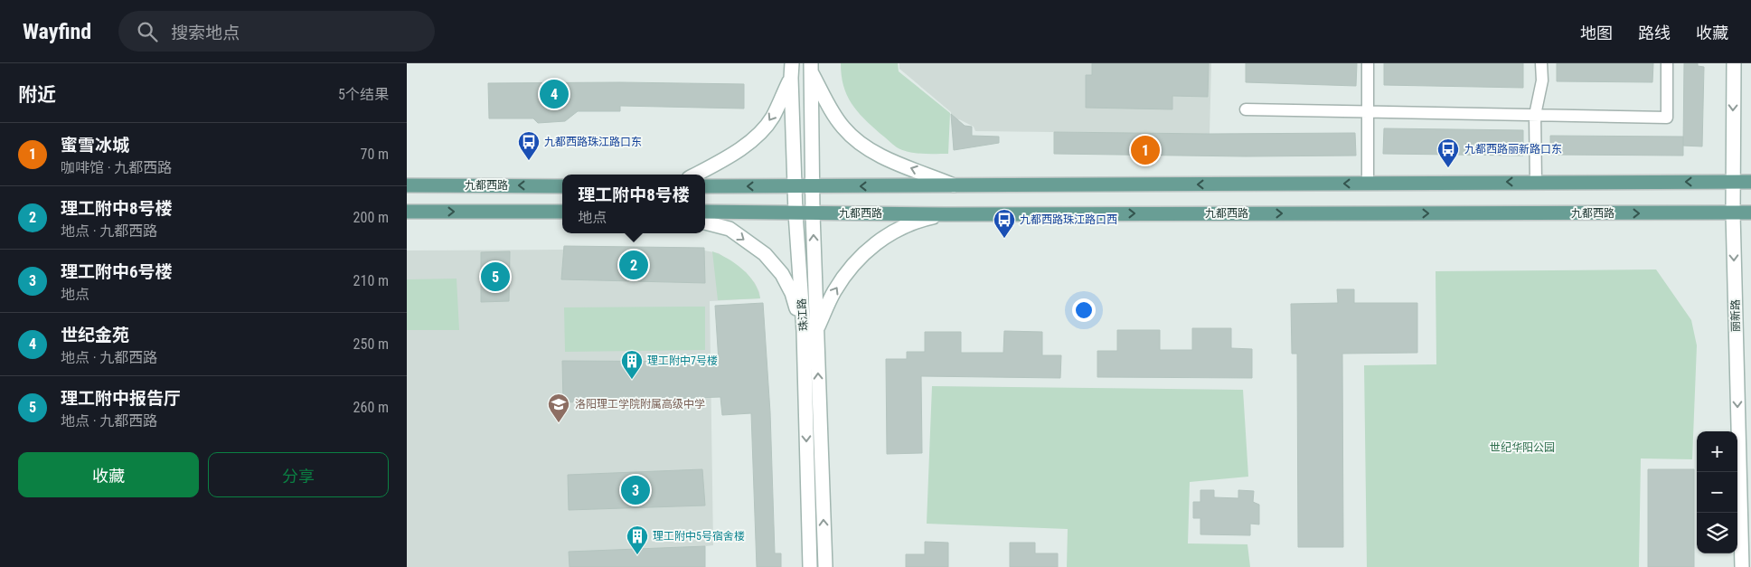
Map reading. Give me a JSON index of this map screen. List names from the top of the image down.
{
  "streets": {
    "main road": ["九都西路", "珠江路", "丽新路"]
  },
  "crossings": [
    ["九都西路", "珠江路"],
    ["九都西路", "丽新路"]
  ],
  "one_way": ["丽新路"],
  "parks": ["世纪华阳公园"],
  "places": {
    "bus stop": ["九都西路珠江路口东", "九都西路丽新路口东", "九都西路珠江路口西"],
    "building": ["理工附中7号楼", "理工附中5号宿舍楼"],
    "school or university": ["洛阳理工学院附属高级中学"]
  },
  "page": {
    "header": "Wayfind",
    "search": "搜索地点",
    "nav": ["地图", "路线", "收藏"],
    "heading": ["附近", "5个结果"],
    "pins": [
      "4",
      "1",
      "2",
      "5",
      "3"
    ],
    "list": [
      {
        "mark": "1",
        "name": "蜜雪冰城",
        "note": "咖啡馆 · 九都西路",
        "value": "70 m"
      },
      {
        "mark": "2",
        "name": "理工附中8号楼",
        "note": "地点 · 九都西路",
        "value": "200 m"
      },
      {
        "mark": "3",
        "name": "理工附中6号楼",
        "note": "地点",
        "value": "210 m"
      },
      {
        "mark": "4",
        "name": "世纪金苑",
        "note": "地点 · 九都西路",
        "value": "250 m"
      },
      {
        "mark": "5",
        "name": "理工附中报告厅",
        "note": "地点 · 九都西路",
        "value": "260 m"
      }
    ],
    "popup": ["理工附中8号楼", "地点"],
    "map_buttons": ["+", "−"],
    "buttons": ["收藏", "分享"]
  }
}
